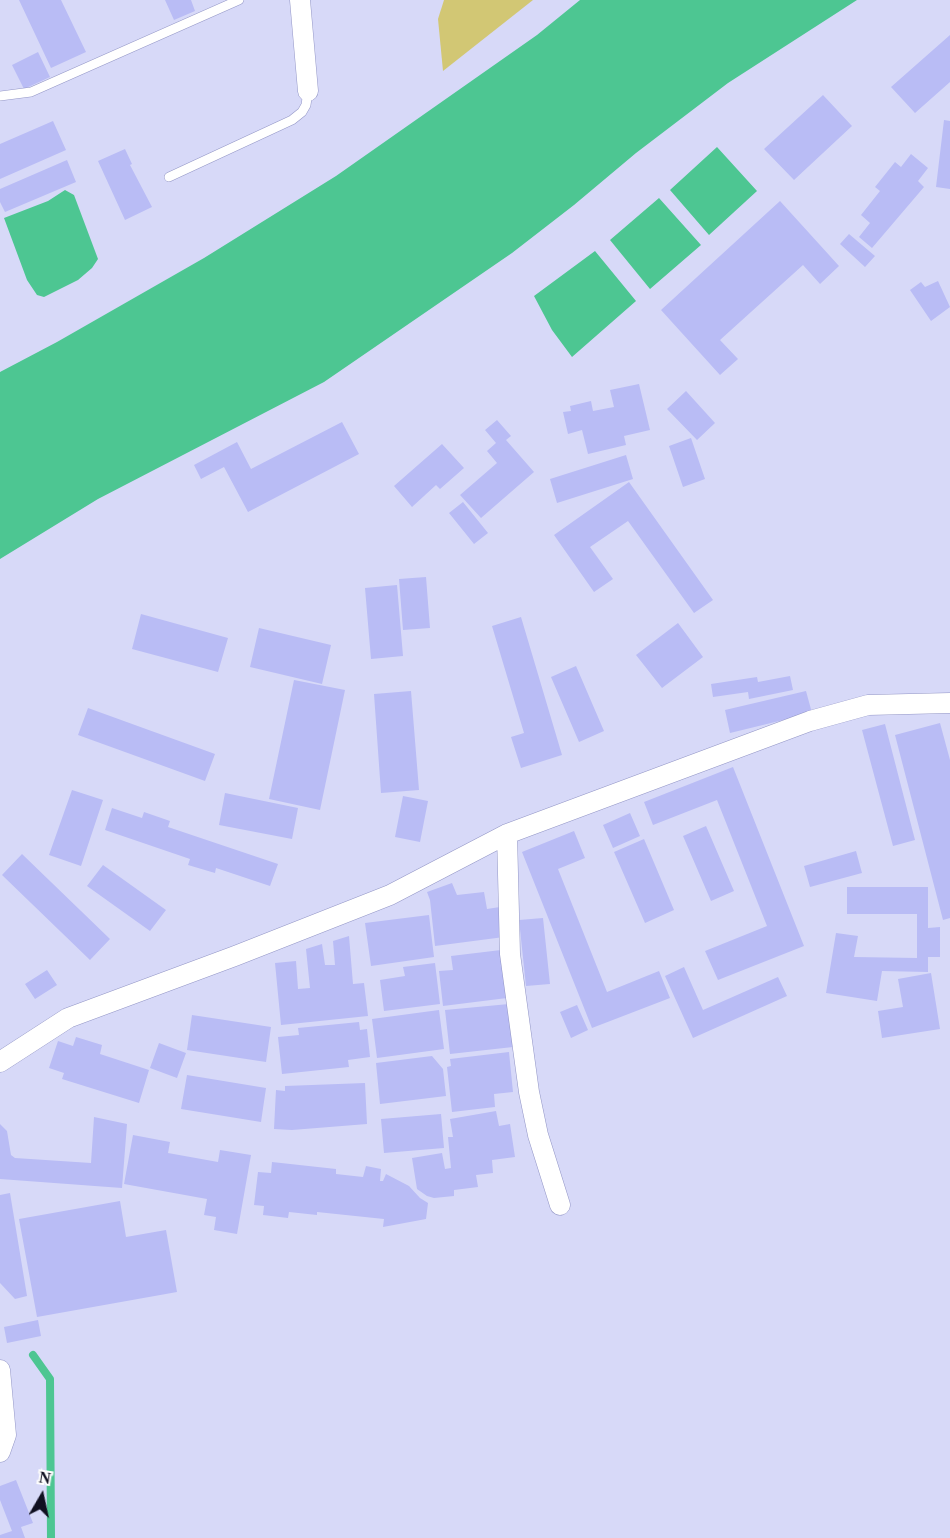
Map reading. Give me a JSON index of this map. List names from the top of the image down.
{
  "north": "top"
}
